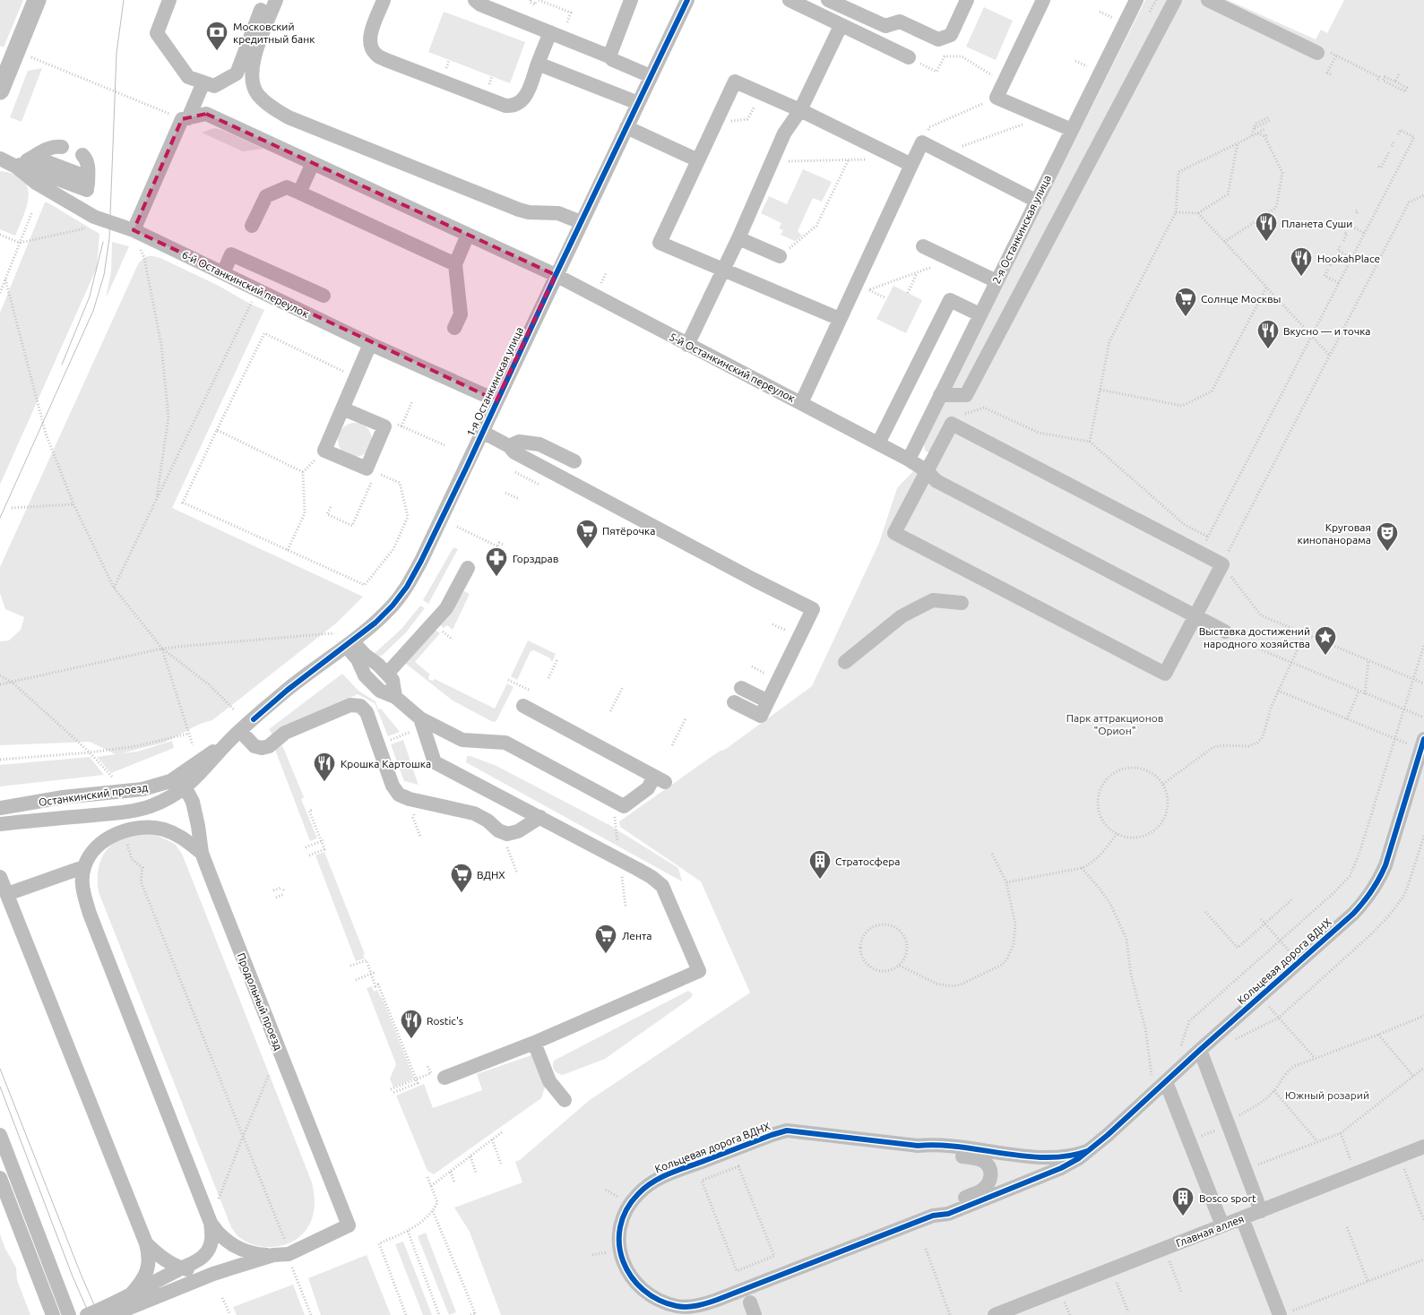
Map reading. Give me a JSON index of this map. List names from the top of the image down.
{
  "streets": {
    "street": [
      "2-я Останкинская улица",
      "6-й Останкинский переулок",
      "5-й Останкинский переулок",
      "1-я Останкинская улица",
      "Останкинский проезд",
      "Кольцевая дорога ВДНХ",
      "Продольный проезд",
      "Главная аллея"
    ]
  },
  "crossings": [
    ["2-я Останкинская улица", "5-й Останкинский переулок"],
    ["6-й Останкинский переулок", "1-я Останкинская улица"],
    ["5-й Останкинский переулок", "1-я Останкинская улица"],
    ["1-я Останкинская улица", "Останкинский проезд"],
    ["1-я Останкинская улица", "Продольный проезд"],
    ["Останкинский проезд", "Продольный проезд"]
  ],
  "parks": ["Парк аттракционов \"Орион\"", "Южный розарий"],
  "places": {
    "bank": ["Московский кредитный банк"],
    "restaurant": [
      "Планета Суши",
      "HookahPlace",
      "Вкусно — и точка",
      "Крошка Картошка",
      "Rostic's"
    ],
    "supermarket": [
      "Солнце Москвы",
      "Пятёрочка",
      "ВДНХ",
      "Лента"
    ],
    "theatre": ["Круговая кинопанорама"],
    "pharmacy": ["Горздрав"],
    "place": ["Выставка достижений народного хозяйства"],
    "building": ["Стратосфера", "Bosco sport"]
  }
}
